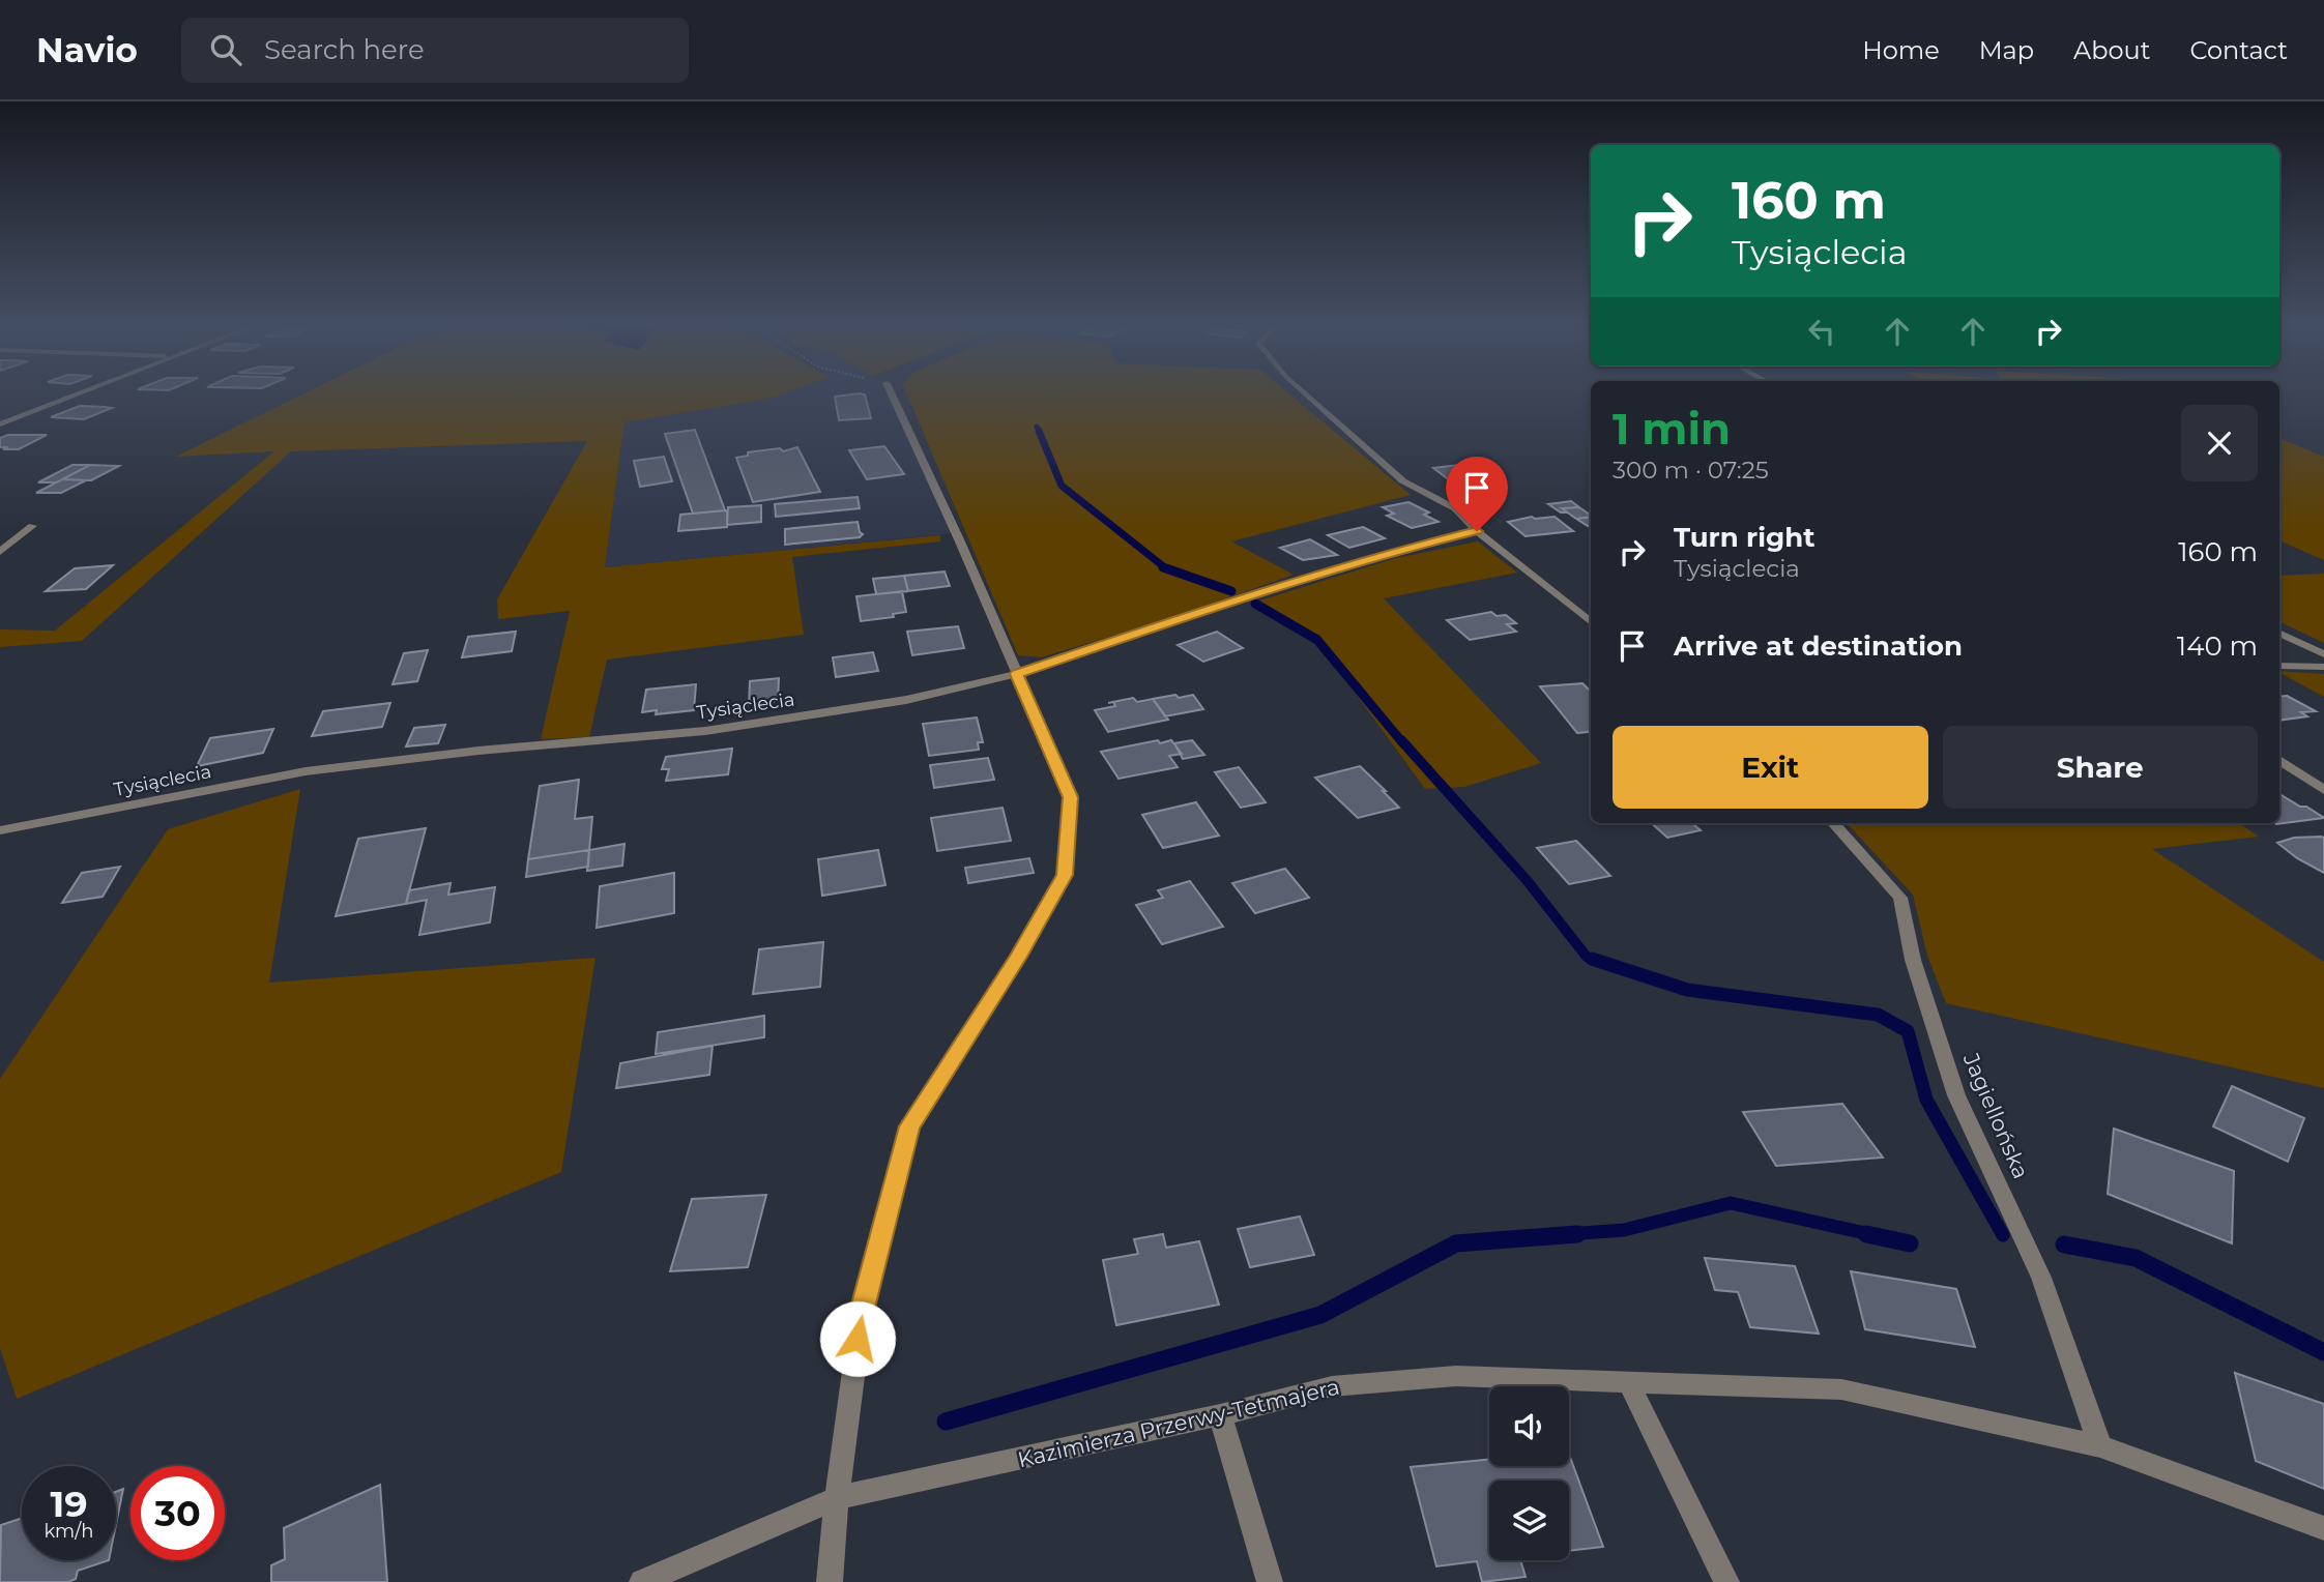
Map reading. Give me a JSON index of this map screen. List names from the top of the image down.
{
  "streets": {
    "street": ["Tysiąclecia", "Jagiellońska", "Kazimierza Przerwy-Tetmajera"]
  },
  "crossings": [
    ["Jagiellońska", "Kazimierza Przerwy-Tetmajera"]
  ],
  "page": {
    "header": "Navio",
    "search": "Search here",
    "nav": [
      "Home",
      "Map",
      "About",
      "Contact"
    ],
    "turn": ["160 m", "Tysiąclecia"],
    "heading": ["1 min", "300 m · 07:25"],
    "list": [
      {
        "name": "Turn right",
        "note": "Tysiąclecia",
        "value": "160 m"
      },
      {
        "name": "Arrive at destination",
        "value": "140 m"
      }
    ],
    "buttons": ["Exit", "Share"],
    "speed": "19 km/h",
    "limit": "30"
  }
}
